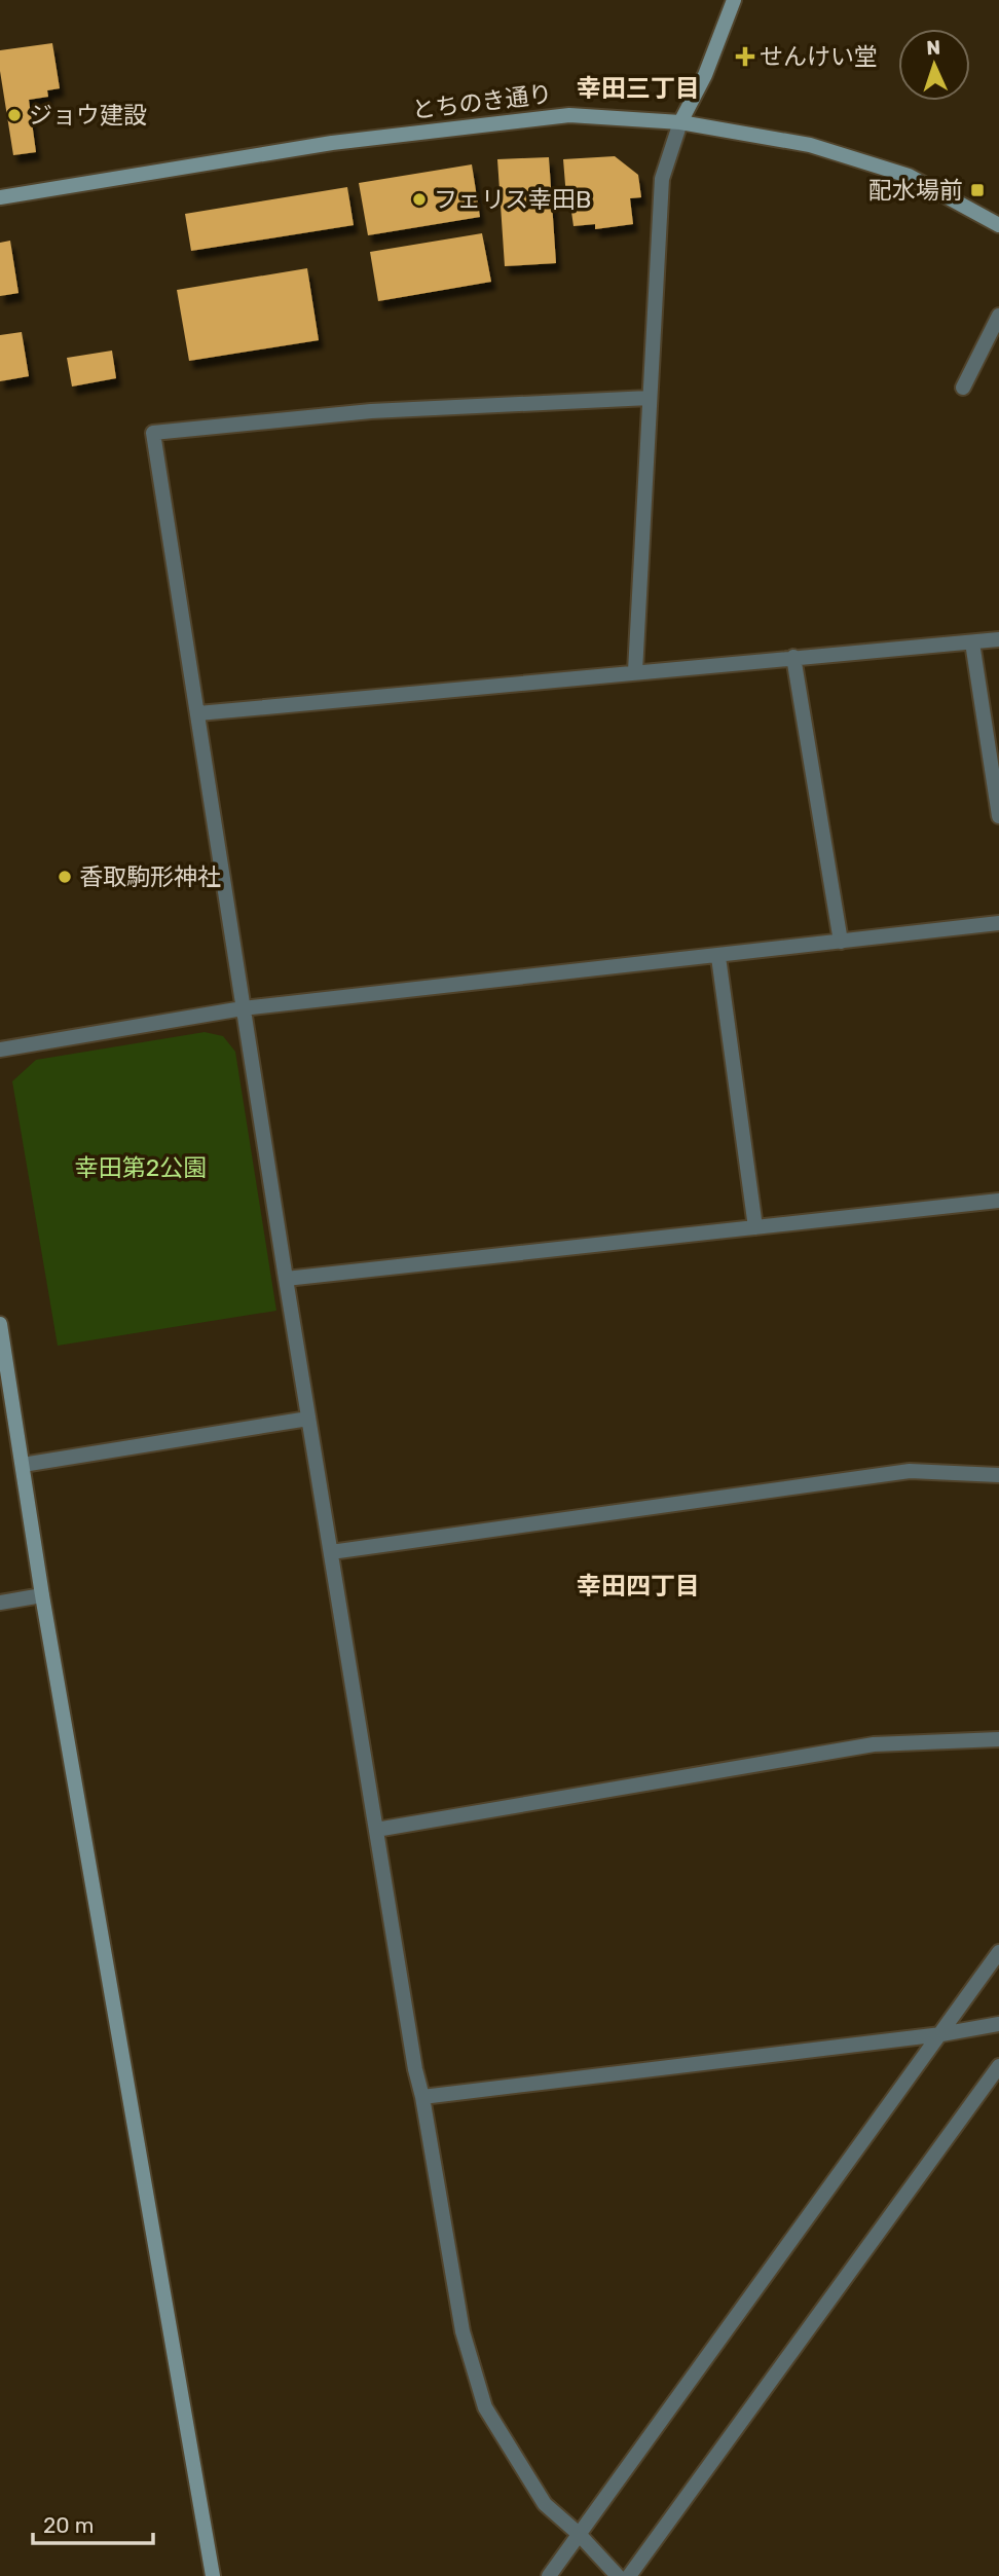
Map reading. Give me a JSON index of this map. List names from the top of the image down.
{
  "streets": {
    "street": ["とちのき通り"]
  },
  "districts": ["幸田三丁目", "幸田四丁目"],
  "parks": ["幸田第2公園"],
  "places": {
    "health": ["せんけい堂"],
    "other": ["ジョウ建設", "フェリス幸田B", "香取駒形神社"],
    "transit": ["配水場前"]
  },
  "scale_bar": "20 m",
  "north": "top"
}
